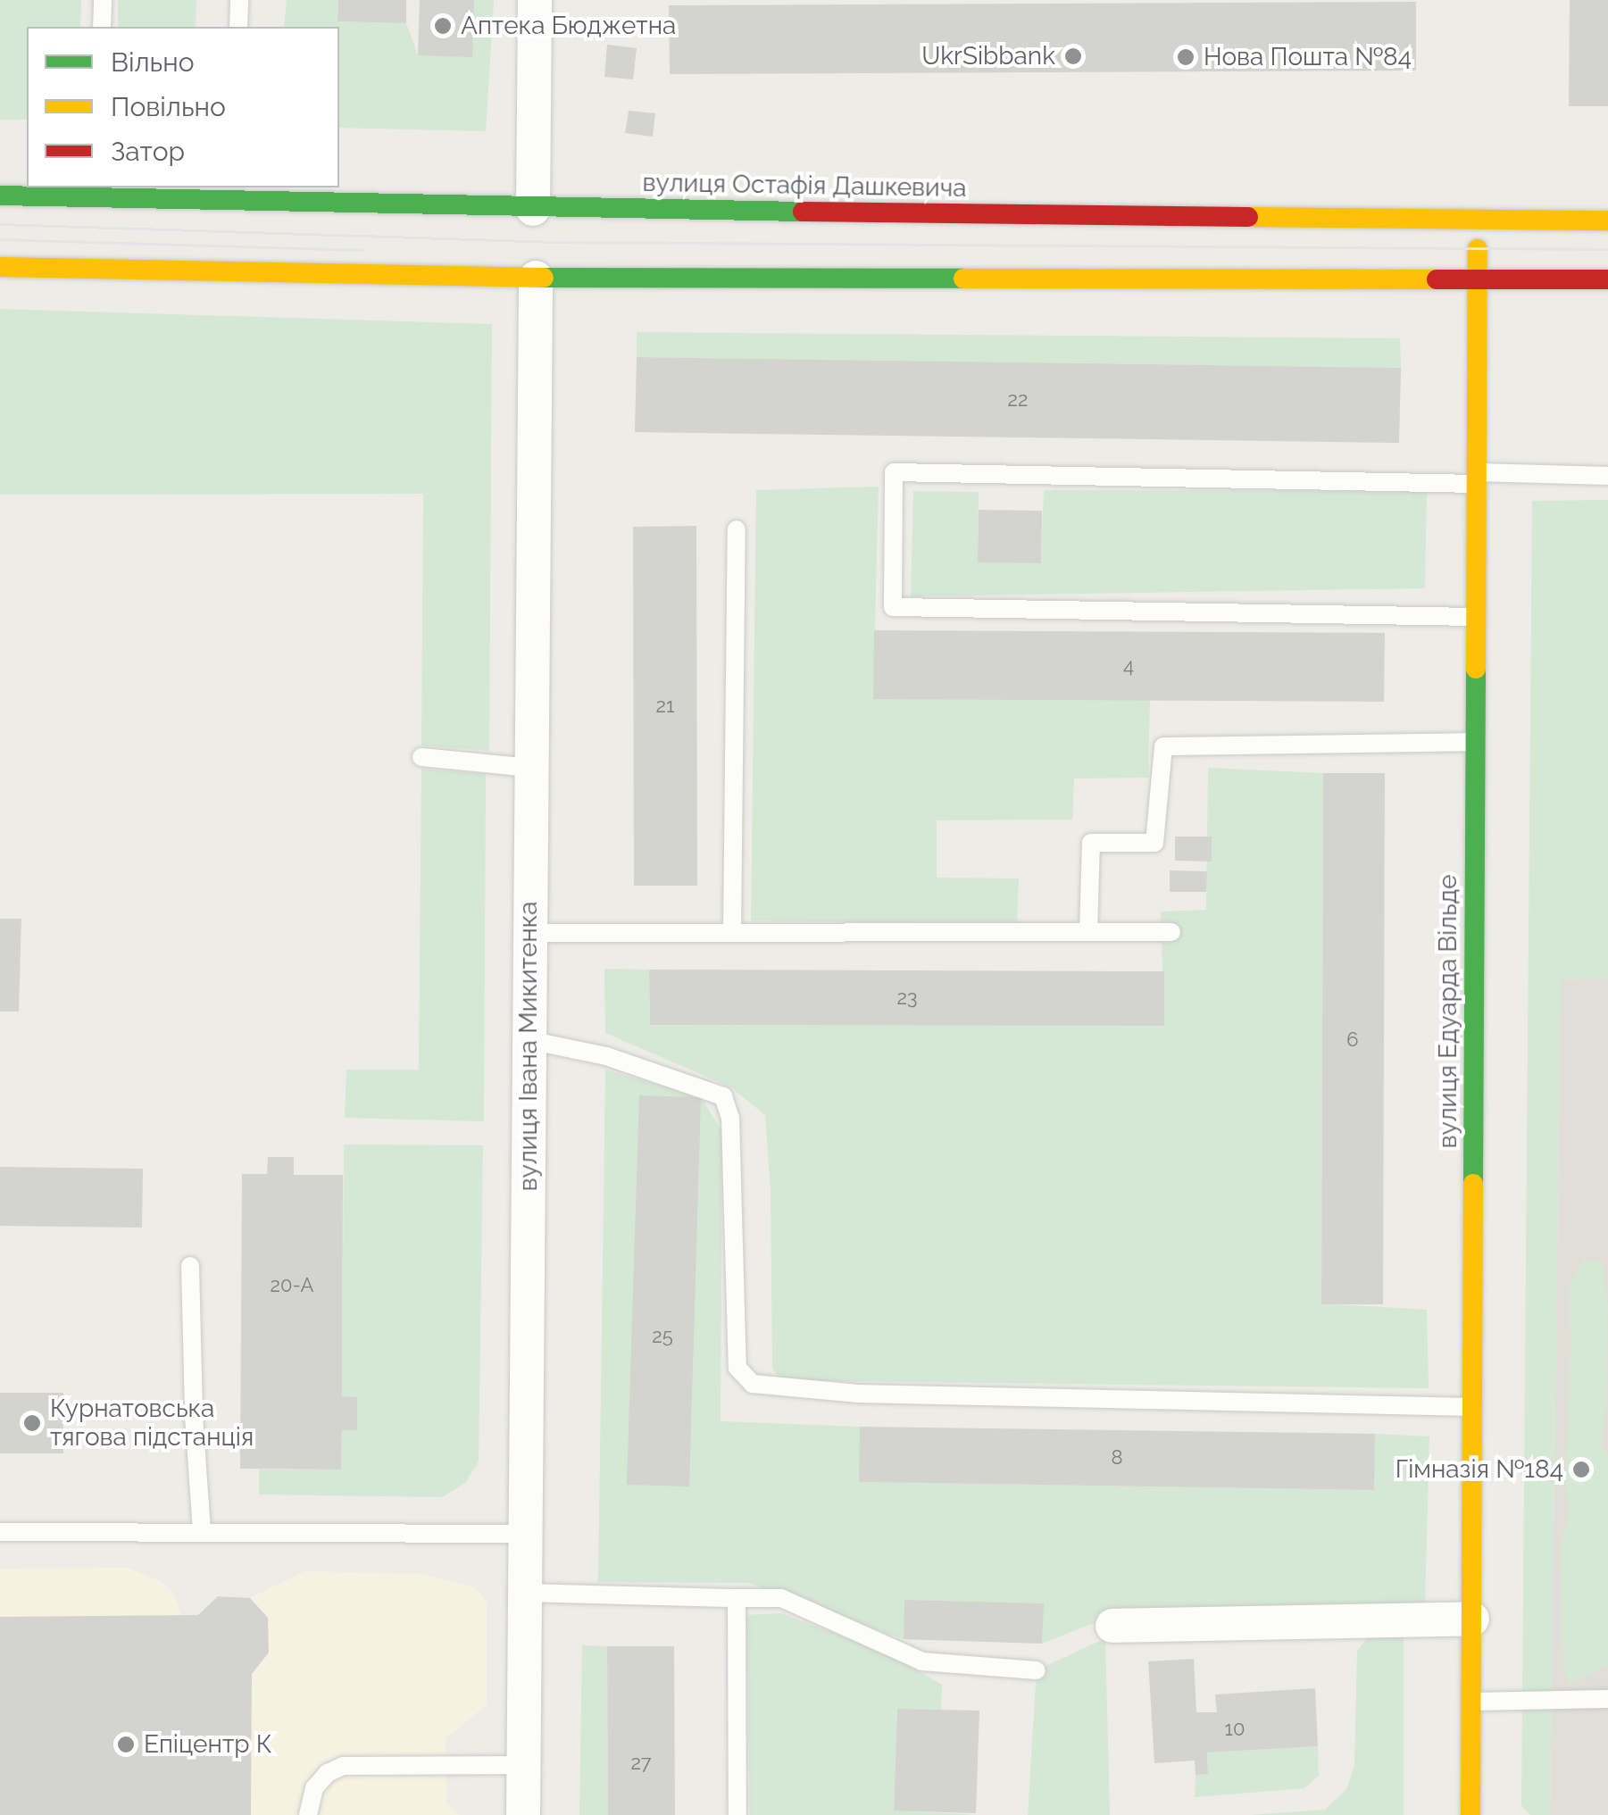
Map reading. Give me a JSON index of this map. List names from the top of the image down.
{
  "streets": {
    "street": ["вулиця Остафія Дашкевича", "вулиця Едуарда Вільде", "вулиця Івана Микитенка"]
  },
  "crossings": [
    ["вулиця Остафія Дашкевича", "вулиця Едуарда Вільде"]
  ],
  "places": [
    "Аптека Бюджетна",
    "UkrSibbank",
    "Нова Пошта №84",
    "Курнатовська тягова пiдстанцiя",
    "Гімназія №184",
    "Епіцентр К"
  ],
  "house_numbers": [
    "22",
    "4",
    "21",
    "23",
    "6",
    "20-А",
    "25",
    "8",
    "10",
    "27"
  ],
  "legend": ["Вільно", "Повільно", "Затор"]
}
